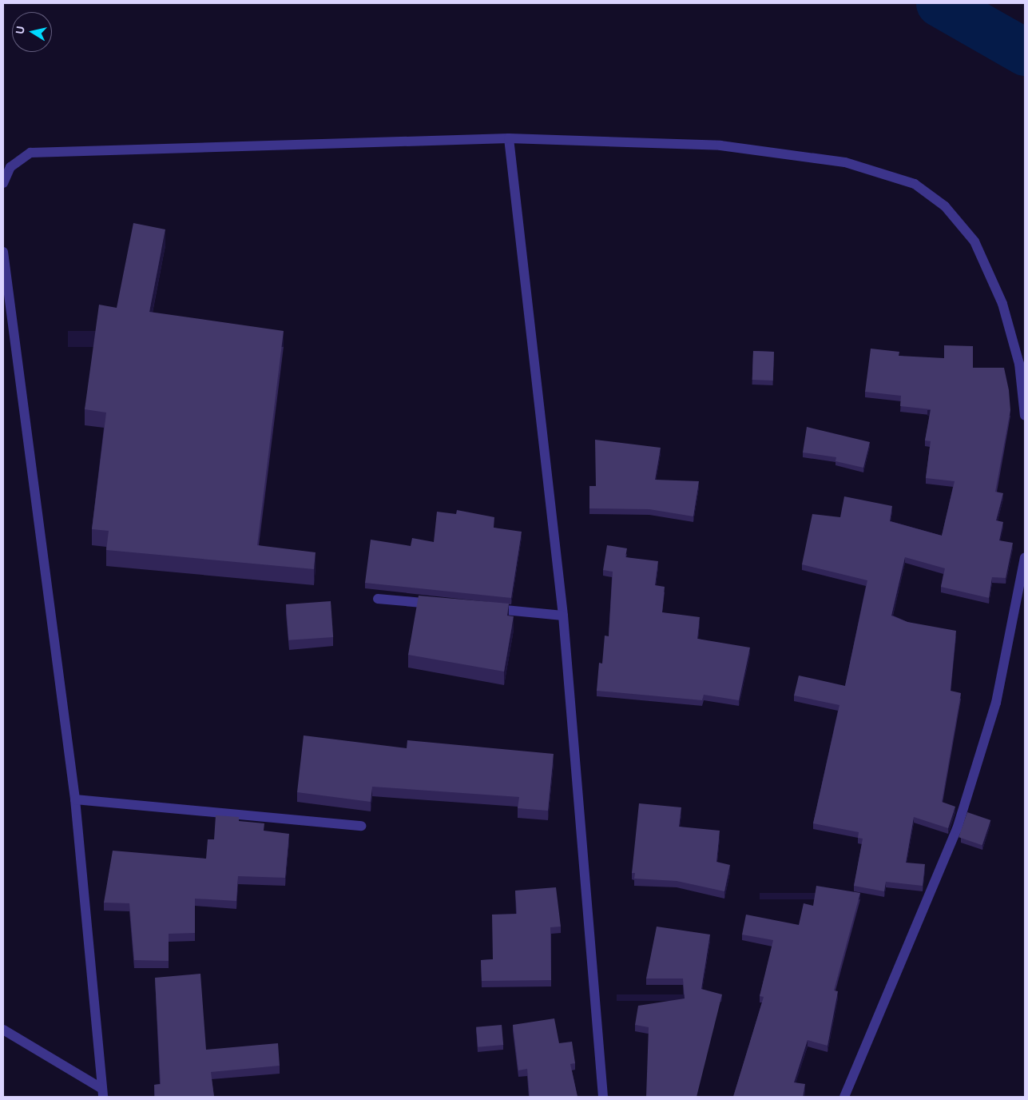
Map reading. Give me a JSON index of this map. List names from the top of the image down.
{
  "north": "left"
}
